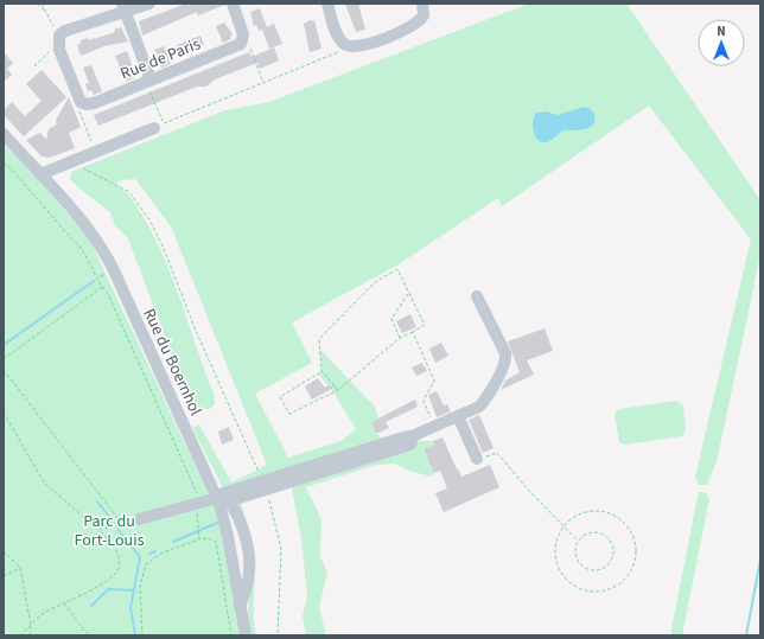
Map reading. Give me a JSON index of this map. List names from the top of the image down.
{
  "streets": {
    "street": ["Rue de Paris", "Rue du Boernhol"]
  },
  "parks": ["Parc du Fort-Louis"],
  "north": "top"
}
